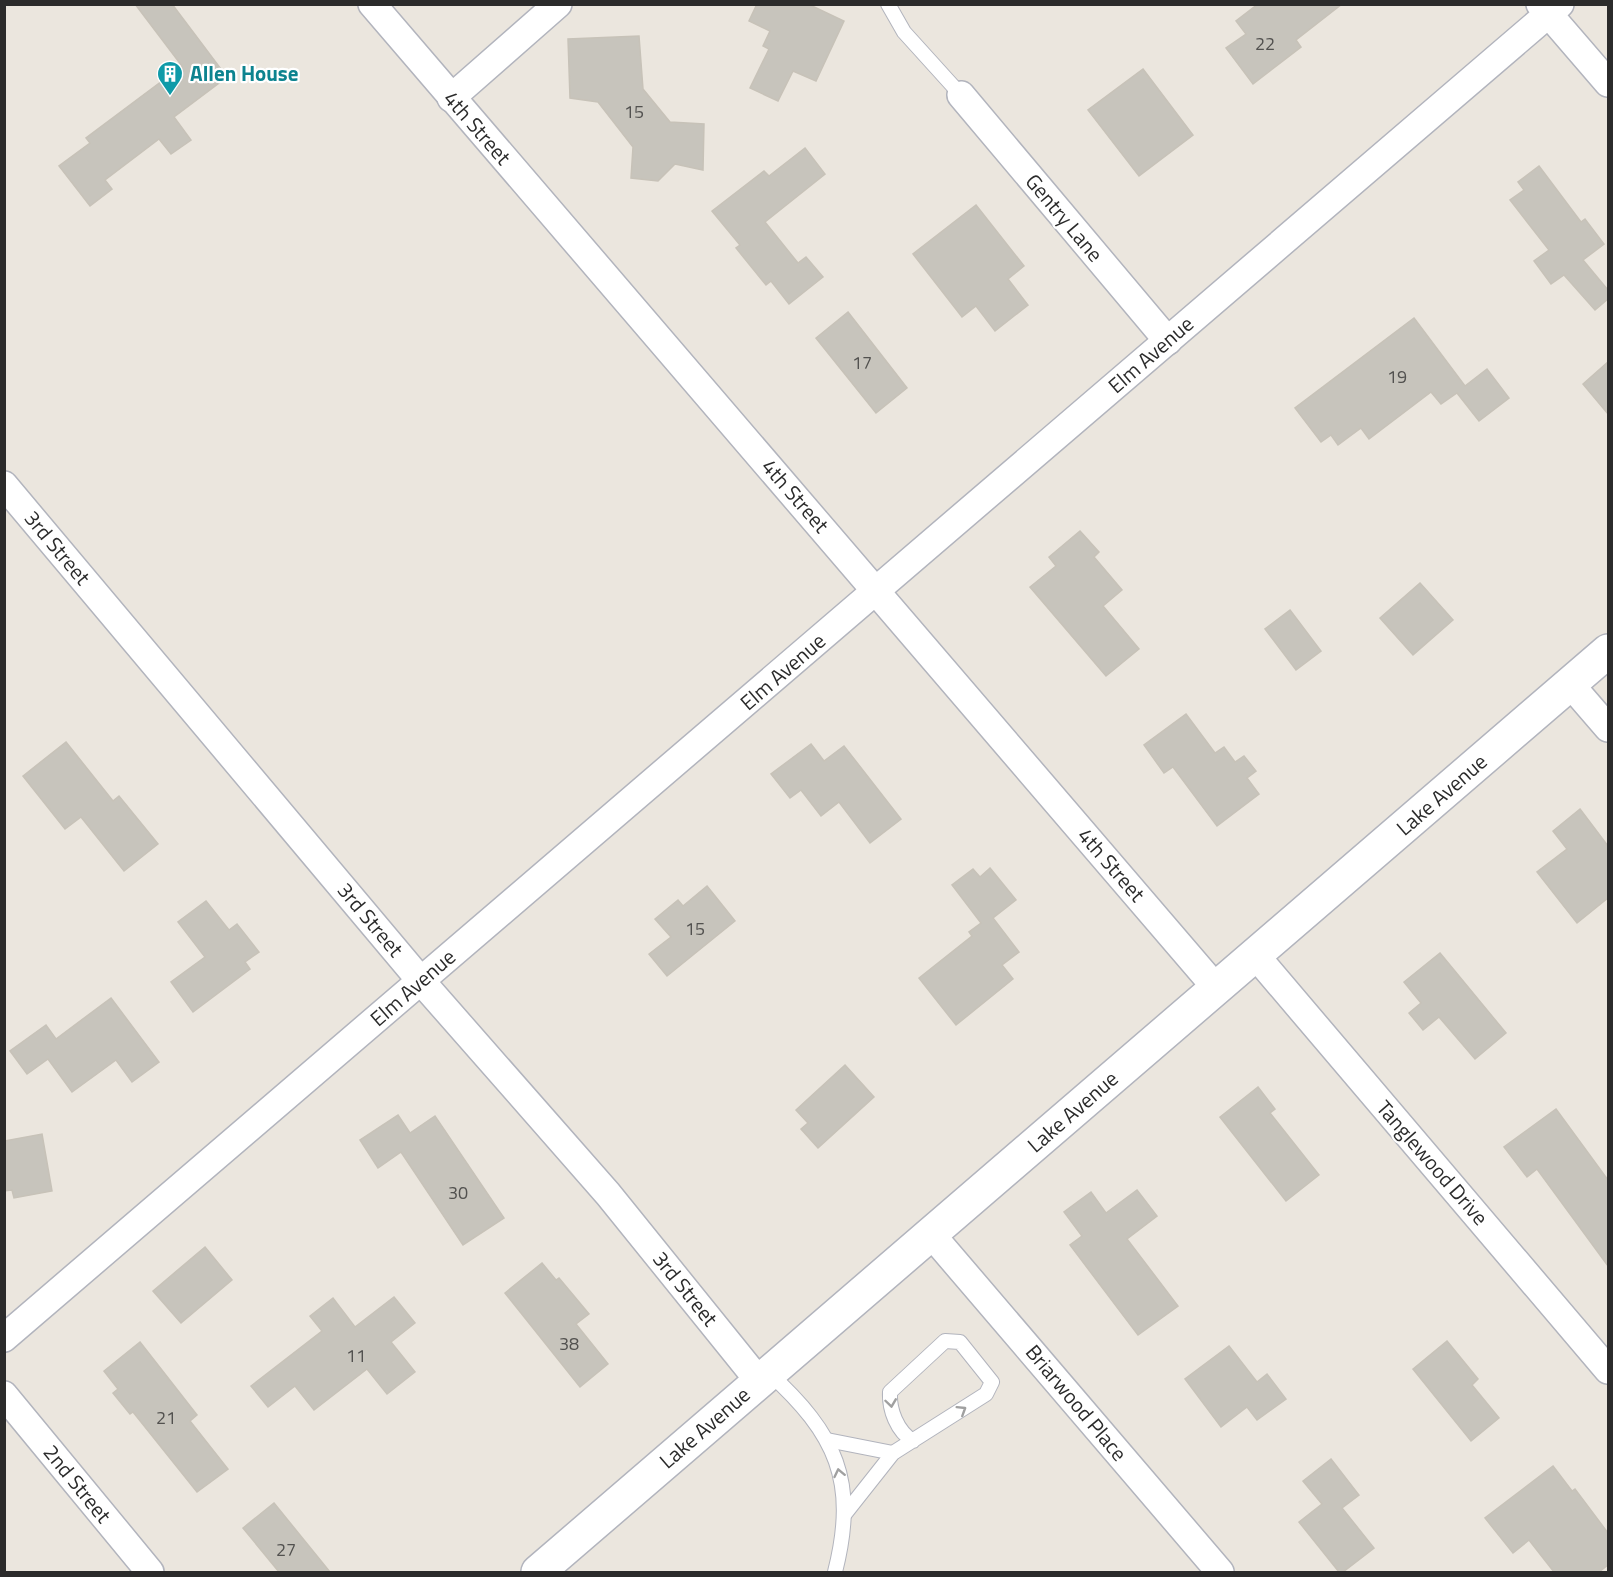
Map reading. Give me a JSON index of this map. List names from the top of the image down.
{
  "streets": {
    "main road": ["Lake Avenue"],
    "street": [
      "4th Street",
      "Gentry Lane",
      "Elm Avenue",
      "3rd Street",
      "Tanglewood Drive",
      "Briarwood Place",
      "2nd Street"
    ]
  },
  "crossings": [
    ["4th Street", "Elm Avenue"],
    ["4th Street", "Lake Avenue"],
    ["Gentry Lane", "Elm Avenue"],
    ["Elm Avenue", "3rd Street"],
    ["3rd Street", "Lake Avenue"],
    ["Lake Avenue", "Tanglewood Drive"],
    ["Lake Avenue", "Briarwood Place"]
  ],
  "places": {
    "building": ["Allen House"]
  },
  "house_numbers": [
    "22",
    "15",
    "17",
    "19",
    "15",
    "30",
    "38",
    "11",
    "21",
    "27"
  ]
}
